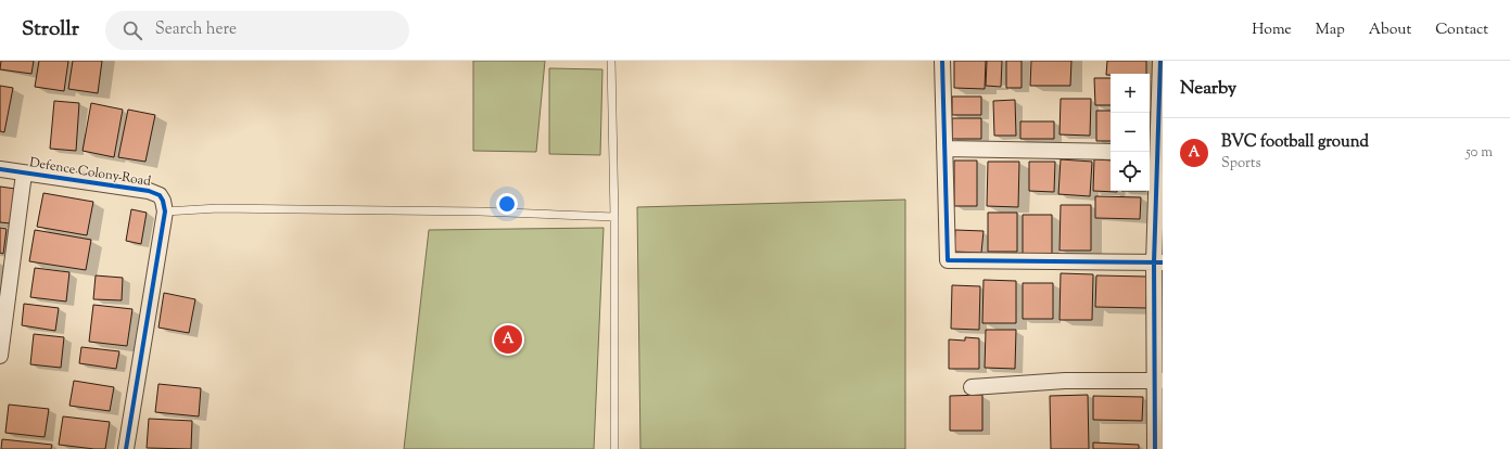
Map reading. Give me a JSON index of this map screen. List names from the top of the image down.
{
  "streets": {
    "street": ["Defence Colony Road"]
  },
  "page": {
    "header": "Strollr",
    "search": "Search here",
    "nav": [
      "Home",
      "Map",
      "About",
      "Contact"
    ],
    "heading": "Nearby",
    "map_buttons": ["+", "−"],
    "list": [
      {
        "mark": "A",
        "name": "BVC football ground",
        "note": "Sports",
        "value": "50 m"
      }
    ],
    "pins": "A"
  }
}
